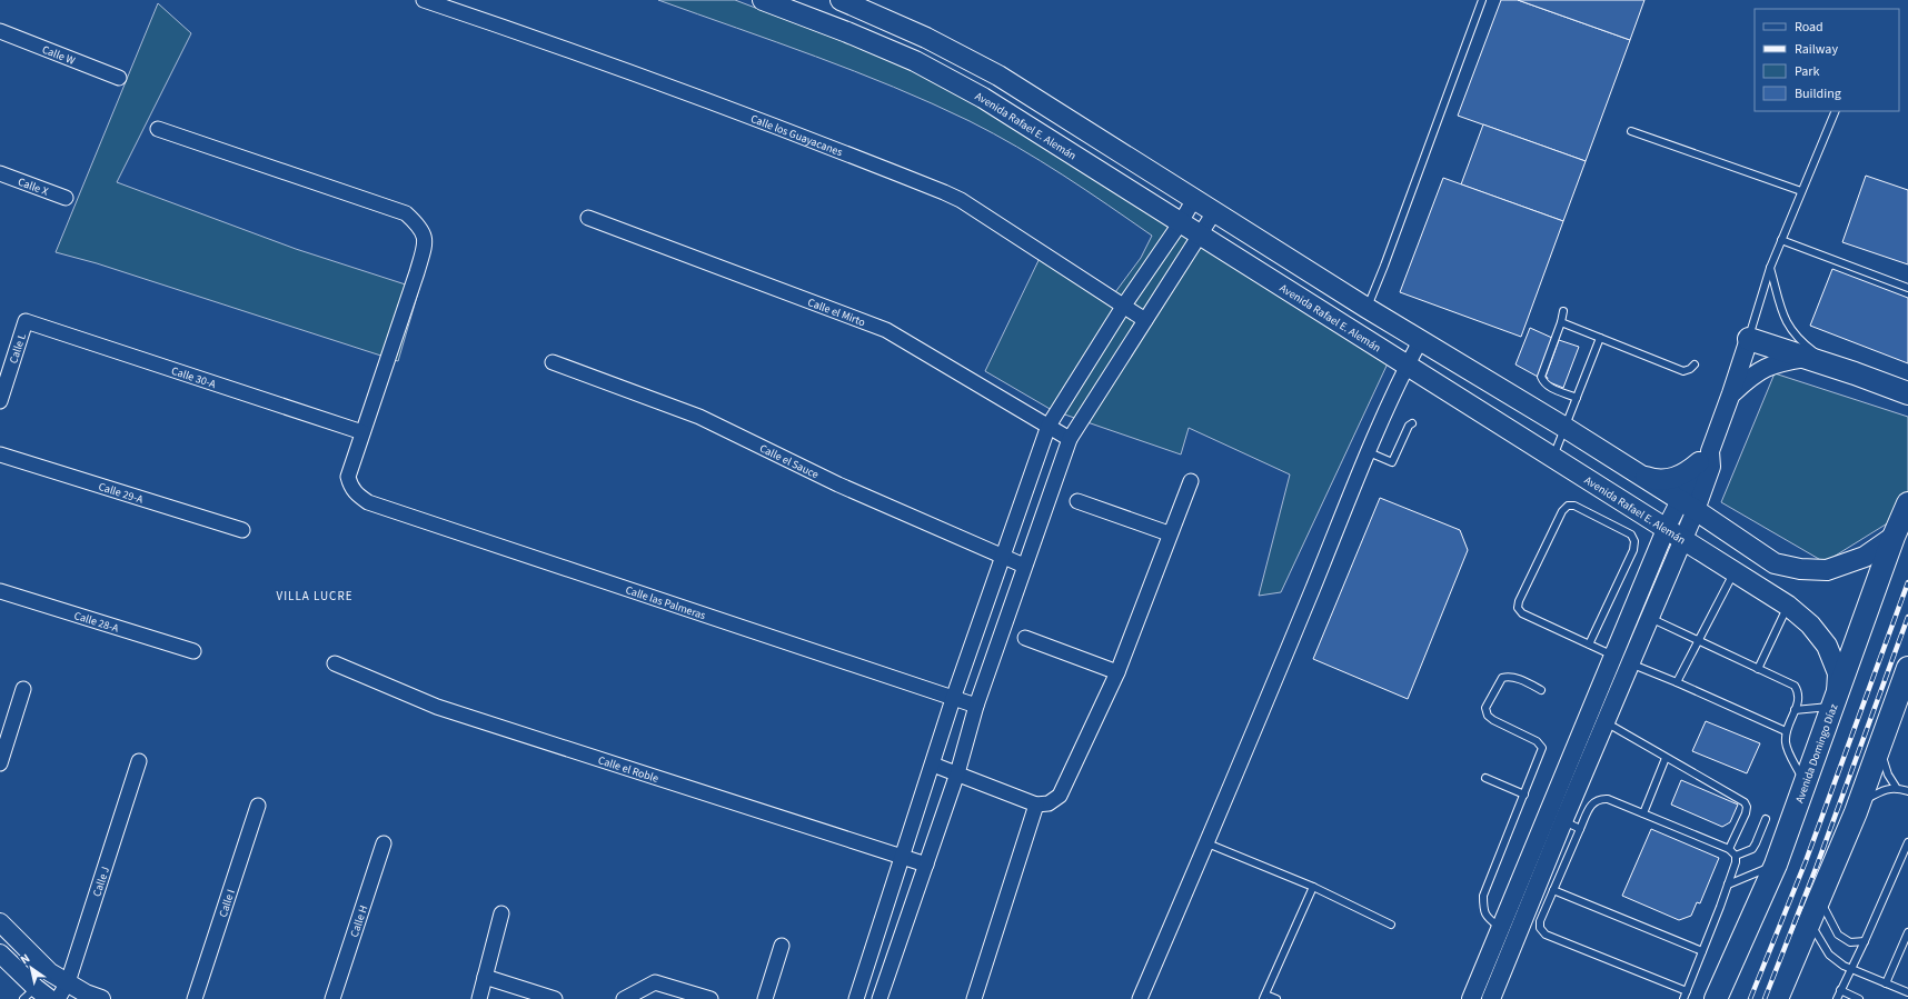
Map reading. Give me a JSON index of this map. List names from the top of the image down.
{
  "streets": {
    "main road": ["Avenida Rafael E. Alemán", "Avenida Domingo Díaz"],
    "street": [
      "Calle W",
      "Calle los Guayacanes",
      "Calle X",
      "Calle el Mirto",
      "Calle L",
      "Calle 30-A",
      "Calle el Sauce",
      "Calle 29-A",
      "Calle las Palmeras",
      "Calle 28-A",
      "Calle el Roble",
      "Calle J",
      "Calle I",
      "Calle H"
    ]
  },
  "crossings": [
    ["Avenida Rafael E. Alemán", "Avenida Domingo Díaz"],
    ["Calle L", "Calle 30-A"],
    ["Calle 30-A", "Calle las Palmeras"]
  ],
  "districts": ["VILLA LUCRE"],
  "legend": [
    "Road",
    "Railway",
    "Park",
    "Building"
  ],
  "north": "top left"
}
